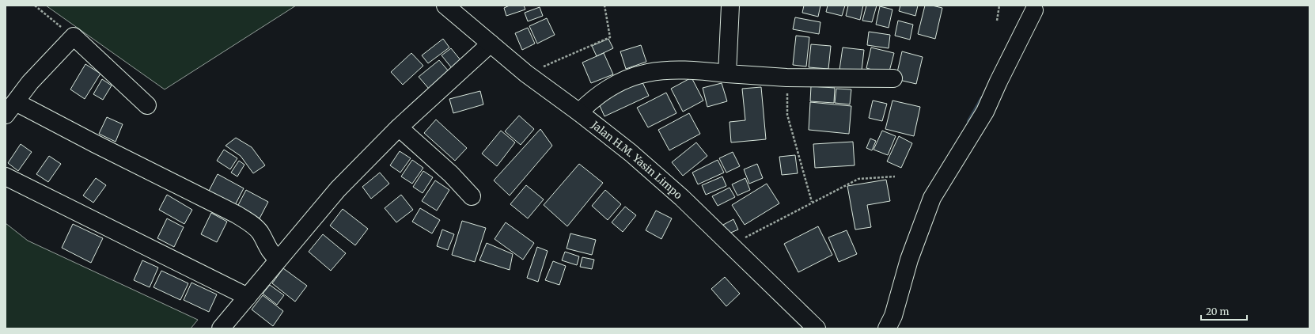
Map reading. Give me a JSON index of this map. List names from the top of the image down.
{
  "streets": {
    "street": ["Jalan H.M. Yasin Limpo"]
  },
  "scale_bar": "20 m"
}
